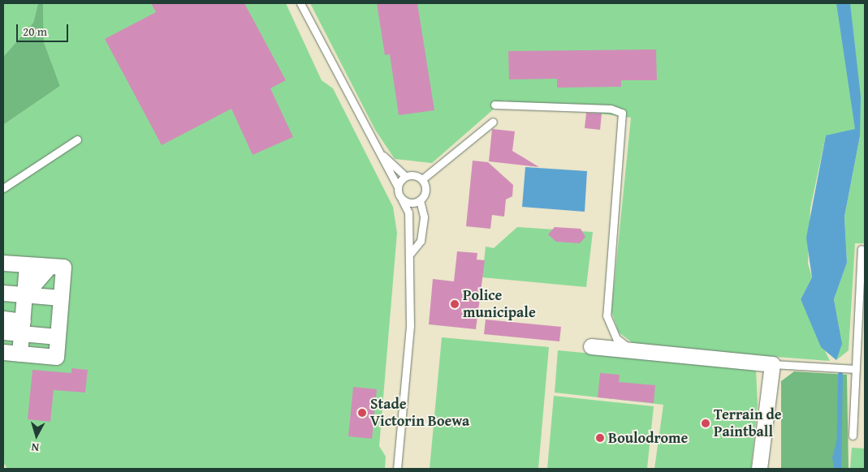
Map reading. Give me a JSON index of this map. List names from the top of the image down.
{
  "places": [
    "Police municipale",
    "Stade Victorin Boewa",
    "Terrain de Paintball",
    "Boulodrome"
  ],
  "scale_bar": "20 m",
  "north": "bottom"
}
